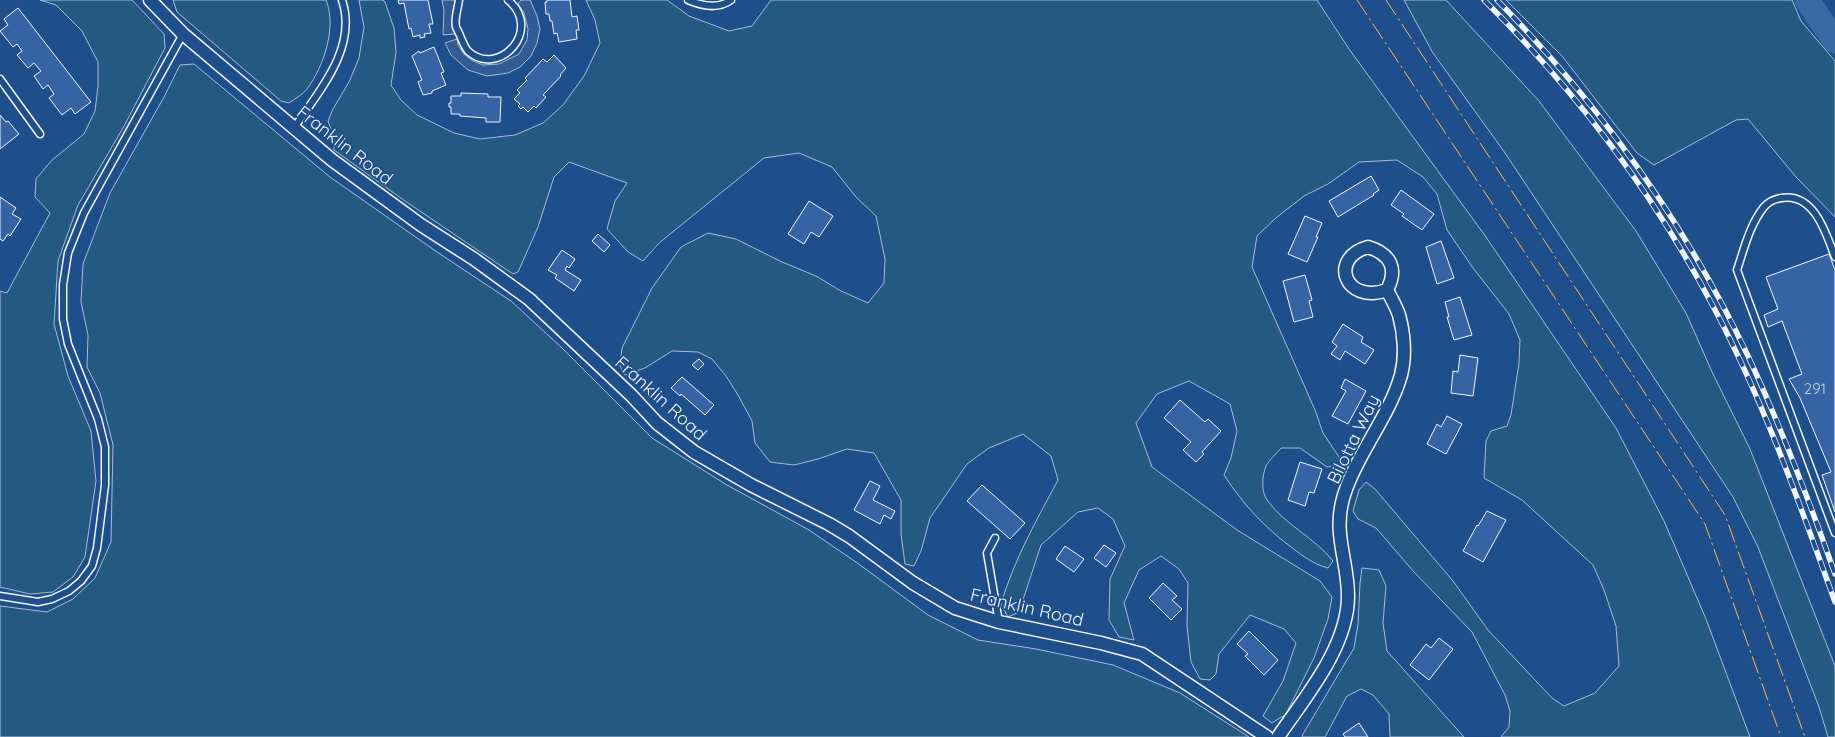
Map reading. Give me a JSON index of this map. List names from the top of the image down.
{
  "streets": {
    "street": ["Franklin Road", "Bilotta Way"]
  },
  "house_numbers": ["291"]
}
